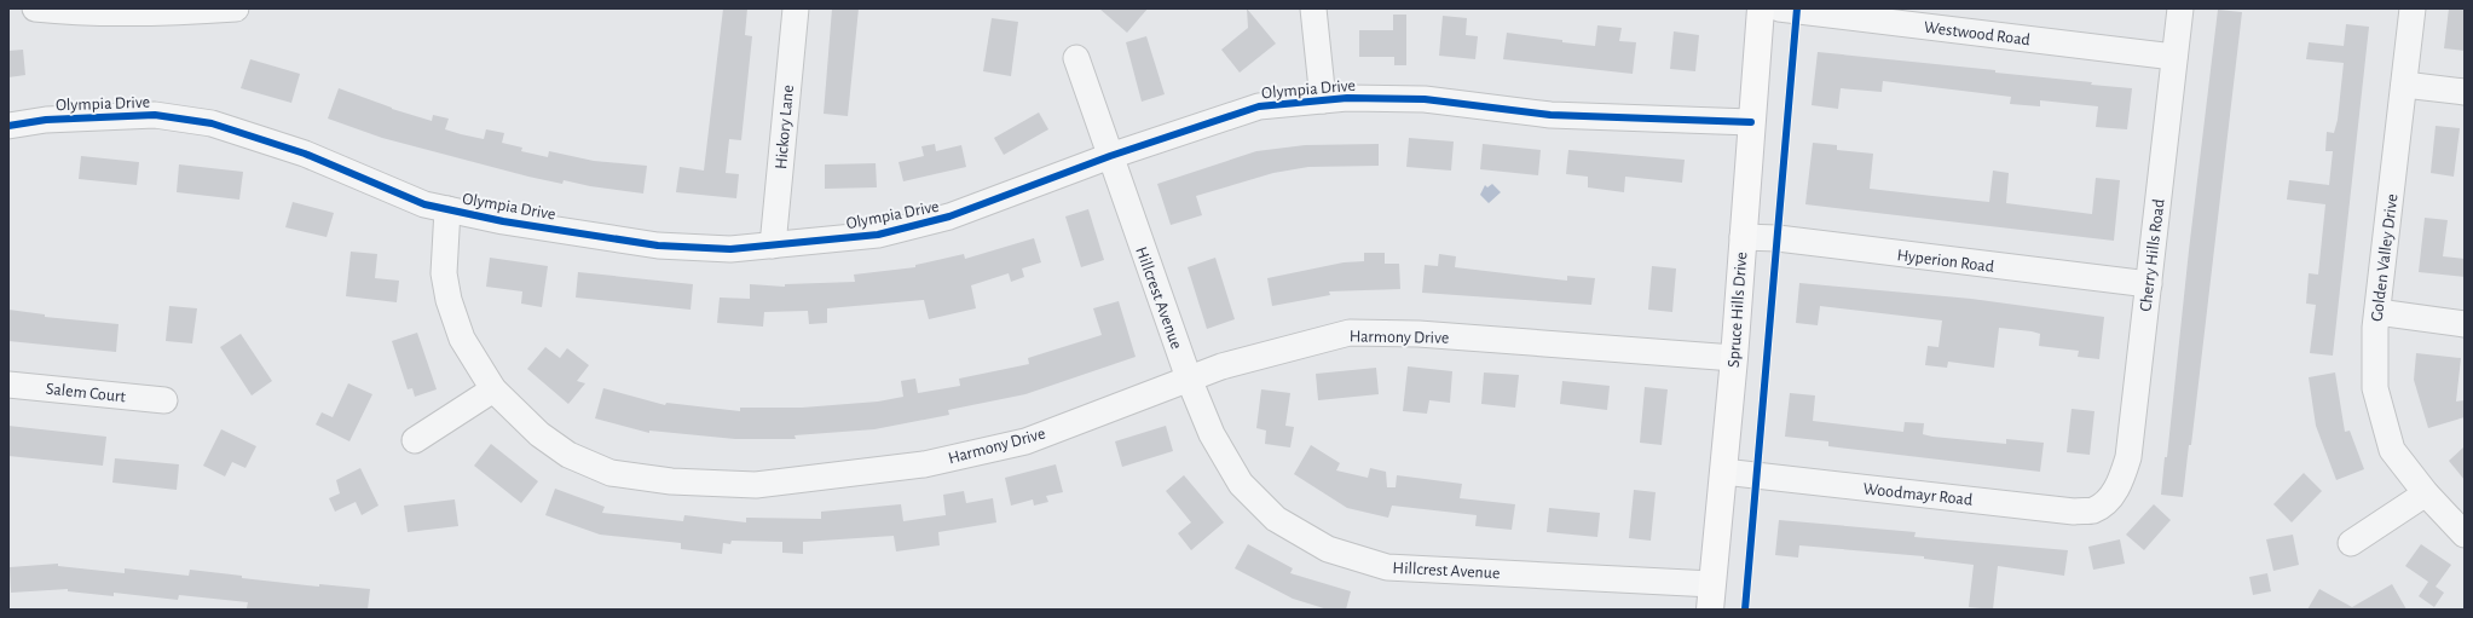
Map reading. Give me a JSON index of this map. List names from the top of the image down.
{
  "streets": {
    "main road": ["Spruce Hills Drive"],
    "street": [
      "Westwood Road",
      "Olympia Drive",
      "Hickory Lane",
      "Cherry Hills Road",
      "Golden Valley Drive",
      "Hyperion Road",
      "Hillcrest Avenue",
      "Harmony Drive",
      "Salem Court",
      "Woodmayr Road"
    ]
  },
  "crossings": [
    ["Westwood Road", "Cherry Hills Road"],
    ["Olympia Drive", "Hickory Lane"],
    ["Olympia Drive", "Hillcrest Avenue"],
    ["Olympia Drive", "Spruce Hills Drive"],
    ["Olympia Drive", "Harmony Drive"],
    ["Cherry Hills Road", "Hyperion Road"],
    ["Cherry Hills Road", "Woodmayr Road"],
    ["Hyperion Road", "Spruce Hills Drive"],
    ["Hillcrest Avenue", "Spruce Hills Drive"],
    ["Hillcrest Avenue", "Harmony Drive"],
    ["Spruce Hills Drive", "Harmony Drive"],
    ["Spruce Hills Drive", "Woodmayr Road"]
  ]
}
